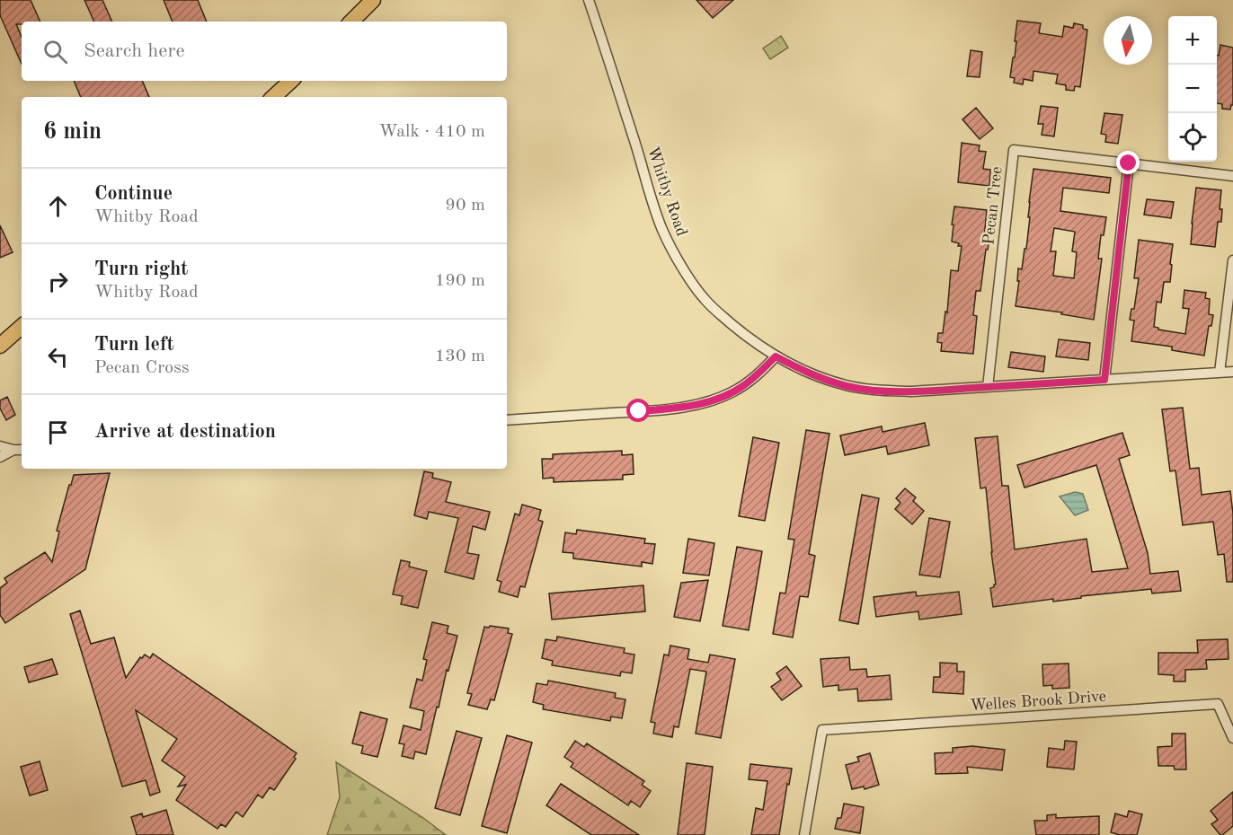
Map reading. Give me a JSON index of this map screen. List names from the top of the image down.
{
  "streets": {
    "street": ["Whitby Road", "Pecan Tree", "Welles Brook Drive"]
  },
  "crossings": [
    ["Whitby Road", "Pecan Tree"]
  ],
  "north": "bottom",
  "page": {
    "map_buttons": ["+", "−"],
    "search": "Search here",
    "heading": ["6 min", "Walk · 410 m"],
    "list": [
      ["Continue", "Whitby Road", "90 m"],
      ["Turn right", "Whitby Road", "190 m"],
      ["Turn left", "Pecan Cross", "130 m"],
      "Arrive at destination"
    ]
  }
}
